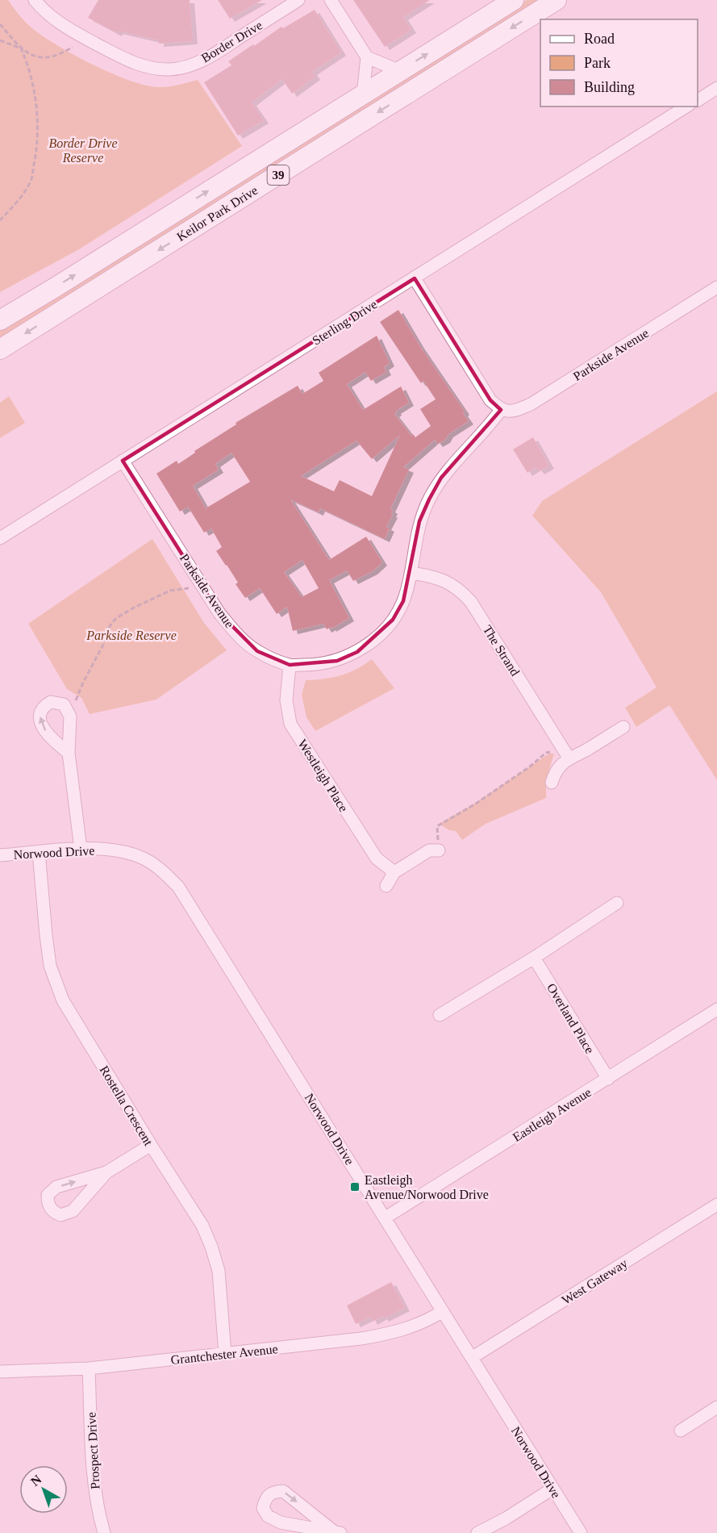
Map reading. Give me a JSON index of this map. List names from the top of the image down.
{
  "streets": {
    "main road": ["39", "Keilor Park Drive"],
    "street": [
      "Border Drive",
      "Sterling Drive",
      "Parkside Avenue",
      "The Strand",
      "Westleigh Place",
      "Norwood Drive",
      "Overland Place",
      "Rostella Crescent",
      "Eastleigh Avenue",
      "West Gateway",
      "Grantchester Avenue",
      "Prospect Drive"
    ]
  },
  "crossings": [
    ["Sterling Drive", "Parkside Avenue"],
    ["Parkside Avenue", "The Strand"],
    ["Parkside Avenue", "Westleigh Place"],
    ["Norwood Drive", "Rostella Crescent"],
    ["Norwood Drive", "Eastleigh Avenue"],
    ["Norwood Drive", "West Gateway"],
    ["Norwood Drive", "Grantchester Avenue"],
    ["Overland Place", "Eastleigh Avenue"],
    ["Rostella Crescent", "Grantchester Avenue"],
    ["Grantchester Avenue", "Prospect Drive"]
  ],
  "parks": ["Border Drive Reserve", "Parkside Reserve"],
  "places": {
    "transit": ["Eastleigh Avenue/Norwood Drive"]
  },
  "legend": ["Road", "Park", "Building"],
  "north": "top left"
}
